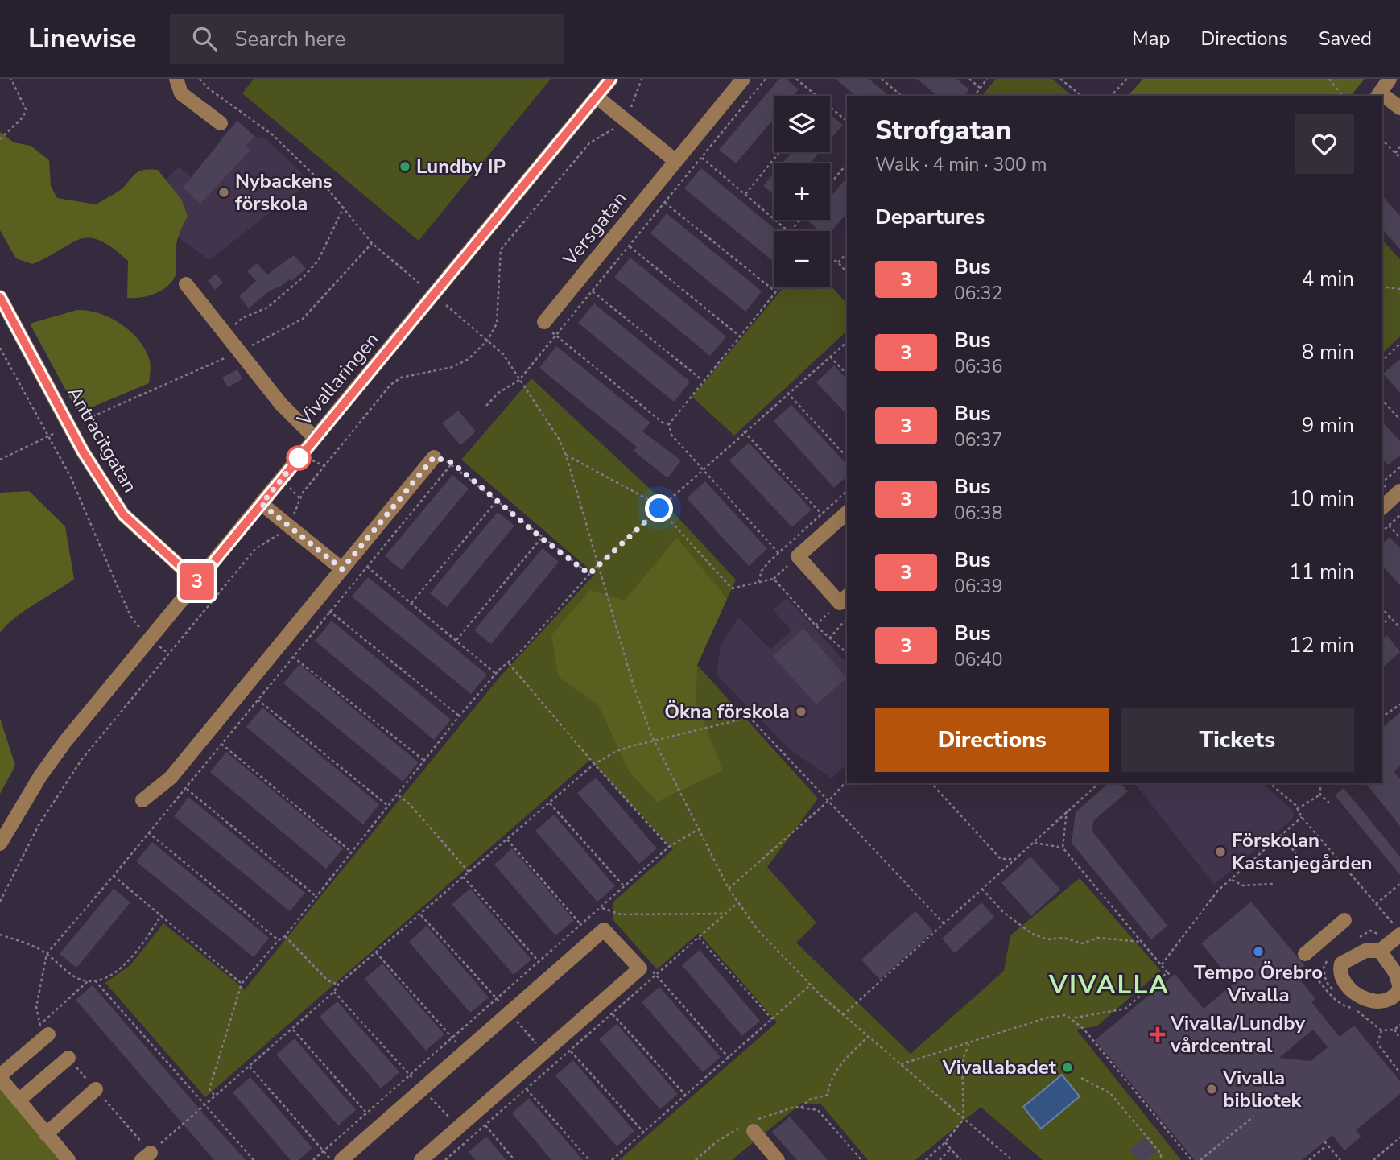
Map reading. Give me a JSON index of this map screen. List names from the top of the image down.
{
  "streets": {
    "street": ["Versgatan", "Vivallaringen", "Antracitgatan"]
  },
  "crossings": [
    ["Vivallaringen", "Antracitgatan"]
  ],
  "districts": ["VIVALLA"],
  "places": {
    "other": [
      "Lundby IP",
      "Nybackens förskola",
      "Ökna förskola",
      "Förskolan Kastanjegården",
      "Tempo Örebro Vivalla",
      "Vivallabadet",
      "Vivalla bibliotek"
    ],
    "health": ["Vivalla/Lundby vårdcentral"]
  },
  "lines": ["bus line 3"],
  "page": {
    "header": "Linewise",
    "search": "Search here",
    "nav": ["Map", "Directions", "Saved"],
    "on_map": "3",
    "map_buttons": ["+", "−"],
    "heading": [
      ["Strofgatan", "Walk · 4 min · 300 m"],
      "Departures"
    ],
    "list": [
      {
        "mark": "3",
        "name": "Bus",
        "note": "06:32",
        "value": "4 min"
      },
      {
        "mark": "3",
        "name": "Bus",
        "note": "06:36",
        "value": "8 min"
      },
      {
        "mark": "3",
        "name": "Bus",
        "note": "06:37",
        "value": "9 min"
      },
      {
        "mark": "3",
        "name": "Bus",
        "note": "06:38",
        "value": "10 min"
      },
      {
        "mark": "3",
        "name": "Bus",
        "note": "06:39",
        "value": "11 min"
      },
      {
        "mark": "3",
        "name": "Bus",
        "note": "06:40",
        "value": "12 min"
      }
    ],
    "buttons": ["Directions", "Tickets"]
  }
}
